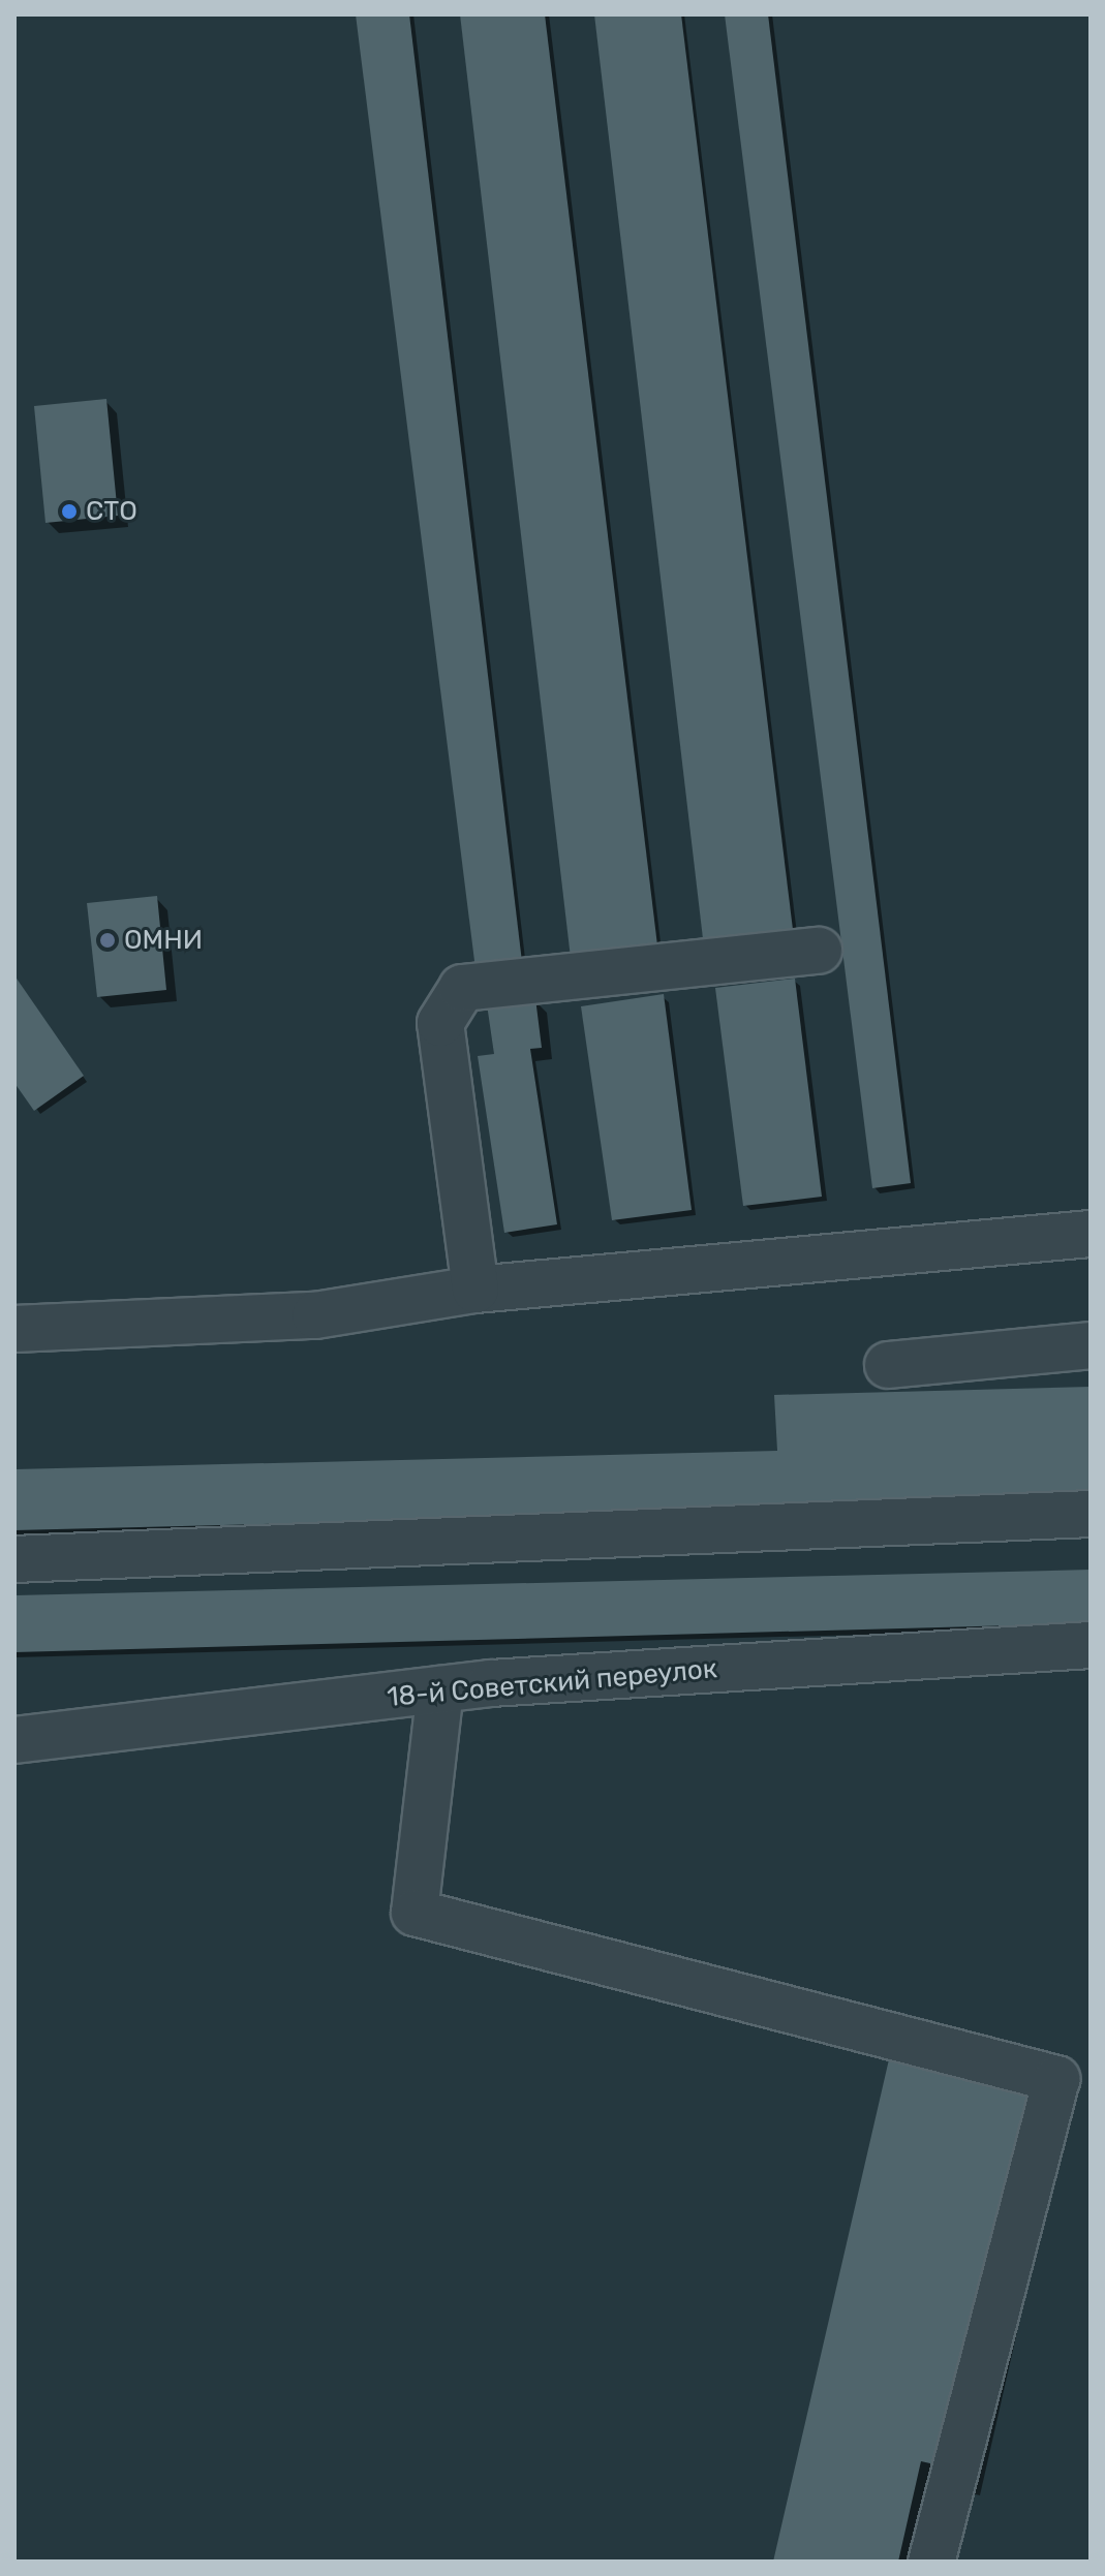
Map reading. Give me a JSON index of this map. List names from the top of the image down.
{
  "streets": {
    "street": ["18-й Советский переулок"]
  },
  "places": ["СТО", "ОМНИ"]
}
